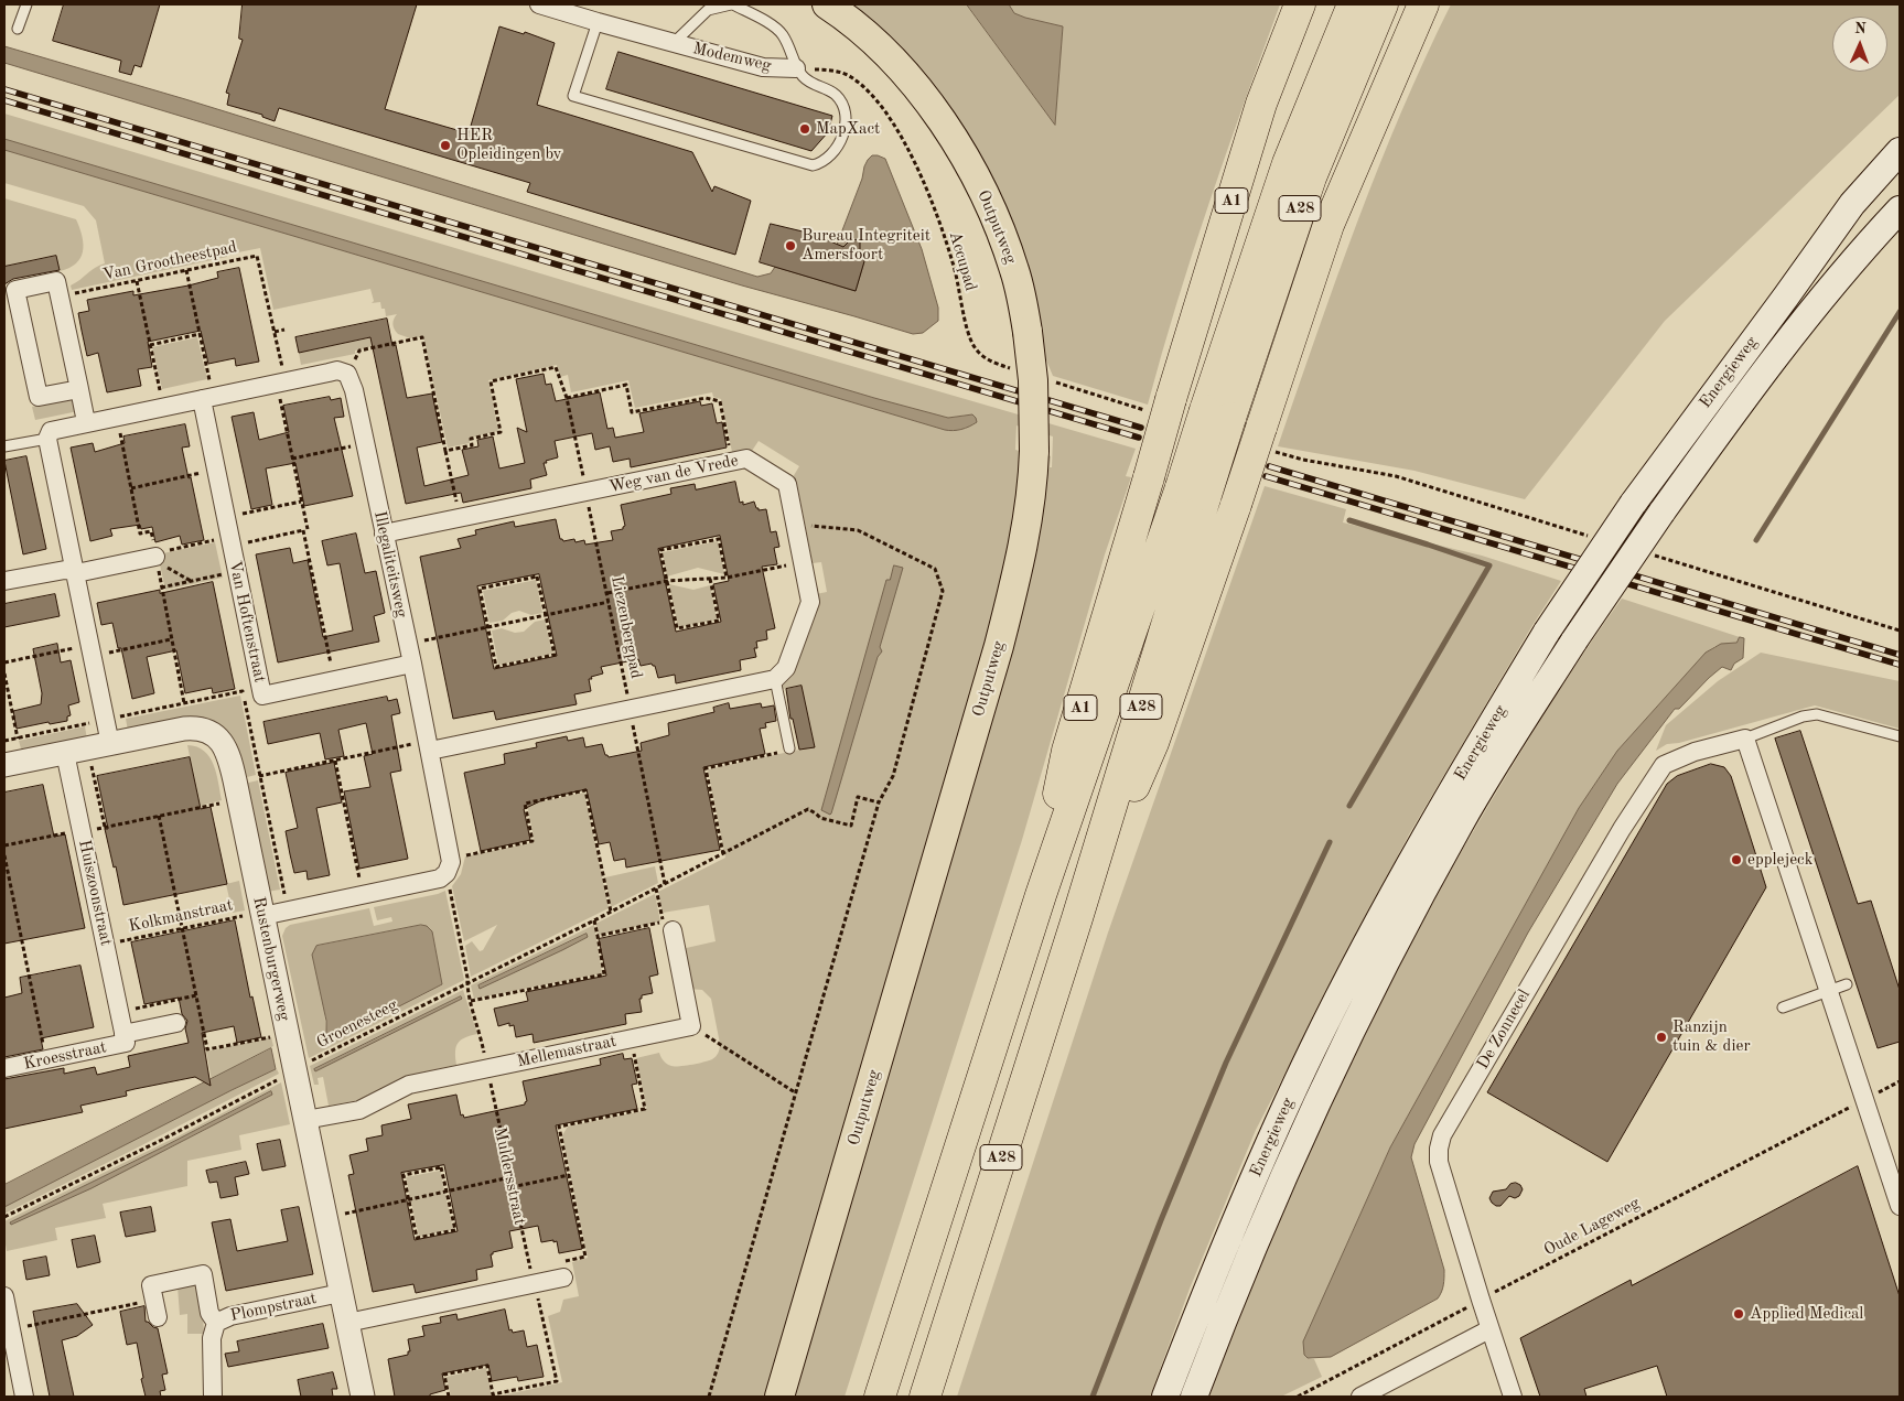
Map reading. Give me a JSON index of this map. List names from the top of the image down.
{
  "streets": {
    "highway": ["A1", "A28"],
    "main road": ["Outputweg", "Energieweg"],
    "street": [
      "Modemweg",
      "Weg van de Vrede",
      "Illegaliteitsweg",
      "Van Hoftenstraat",
      "Huiszoonstraat",
      "Rustenburgerweg",
      "De Zonnecel",
      "Mellemastraat",
      "Kroesstraat",
      "Plompstraat"
    ],
    "path": [
      "Van Grootheestpad",
      "Accupad",
      "Liezenbergpad",
      "Kolkmanstraat",
      "Groenesteeg",
      "Muldersstraat",
      "Oude Lageweg"
    ]
  },
  "crossings": [
    ["Modemweg", "Accupad"],
    ["A1", "A28"],
    ["Van Grootheestpad", "Van Hoftenstraat"],
    ["Weg van de Vrede", "Illegaliteitsweg"],
    ["Weg van de Vrede", "Liezenbergpad"],
    ["Illegaliteitsweg", "Van Hoftenstraat"],
    ["Liezenbergpad", "Groenesteeg"],
    ["Huiszoonstraat", "Kolkmanstraat"],
    ["Huiszoonstraat", "Rustenburgerweg"],
    ["Huiszoonstraat", "Kroesstraat"],
    ["Kolkmanstraat", "Rustenburgerweg"],
    ["Rustenburgerweg", "Groenesteeg"],
    ["Rustenburgerweg", "Mellemastraat"],
    ["Rustenburgerweg", "Plompstraat"],
    ["De Zonnecel", "Oude Lageweg"],
    ["Mellemastraat", "Muldersstraat"]
  ],
  "places": [
    "MapXact",
    "HER Opleidingen bv",
    "Bureau Integriteit Amersfoort",
    "epplejeck",
    "Ranzijn tuin & dier",
    "Applied Medical"
  ],
  "north": "top"
}
